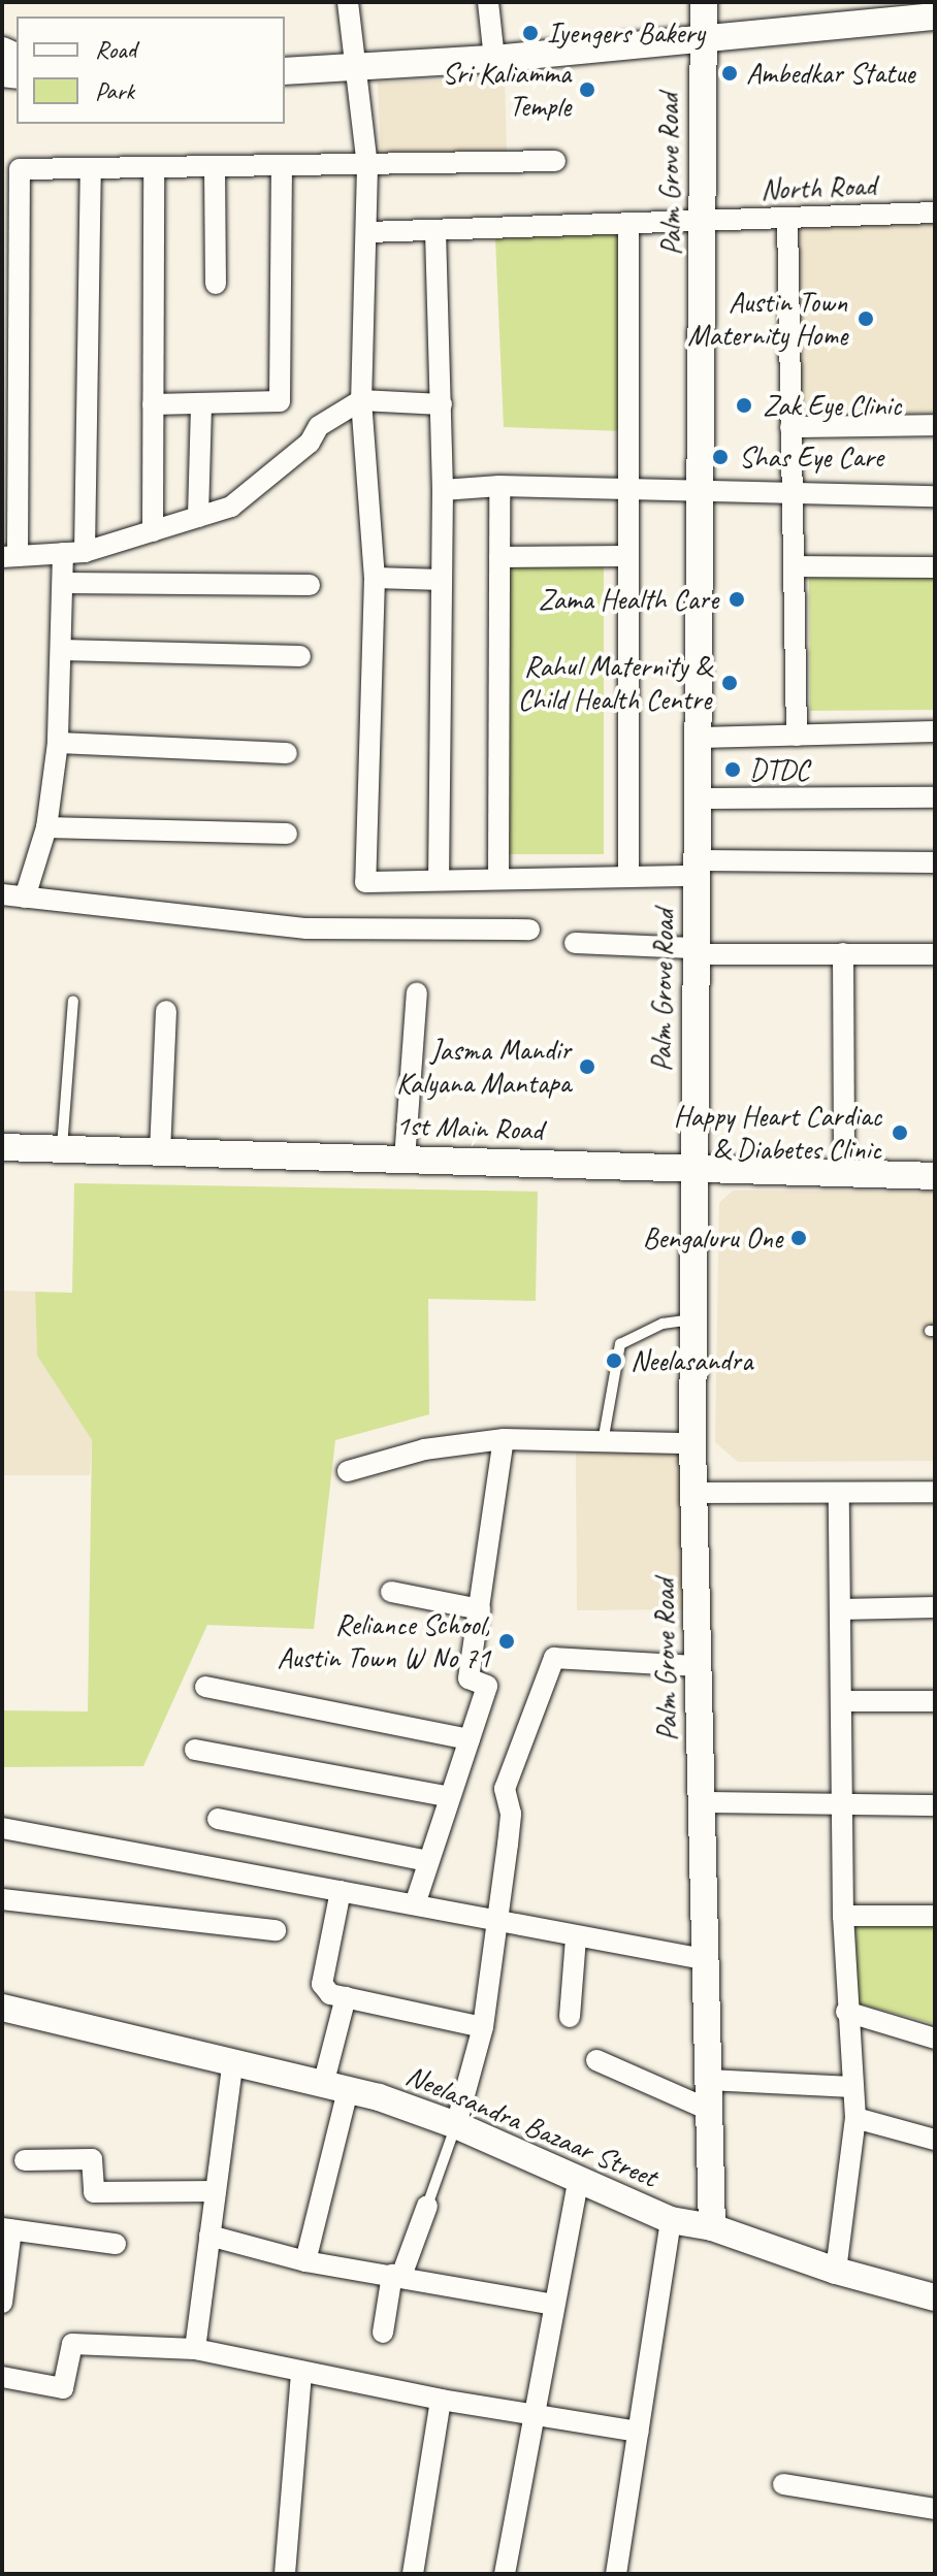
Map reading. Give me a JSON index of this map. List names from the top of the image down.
{
  "streets": {
    "street": [
      "Palm Grove Road",
      "North Road",
      "1st Main Road",
      "Neelasandra Bazaar Street"
    ]
  },
  "crossings": [
    ["Palm Grove Road", "North Road"],
    ["Palm Grove Road", "1st Main Road"],
    ["Palm Grove Road", "Neelasandra Bazaar Street"]
  ],
  "places": [
    "Iyengers Bakery",
    "Ambedkar Statue",
    "Sri Kaliamma Temple",
    "Austin Town Maternity Home",
    "Zak Eye Clinic",
    "Shas Eye Care",
    "Zama Health Care",
    "Rahul Maternity & Child Health Centre",
    "DTDC",
    "Jasma Mandir Kalyana Mantapa",
    "Happy Heart Cardiac & Diabetes Clinic",
    "Bengaluru One",
    "Neelasandra",
    "Reliance School, Austin Town W No 71"
  ],
  "legend": ["Road", "Park"]
}
